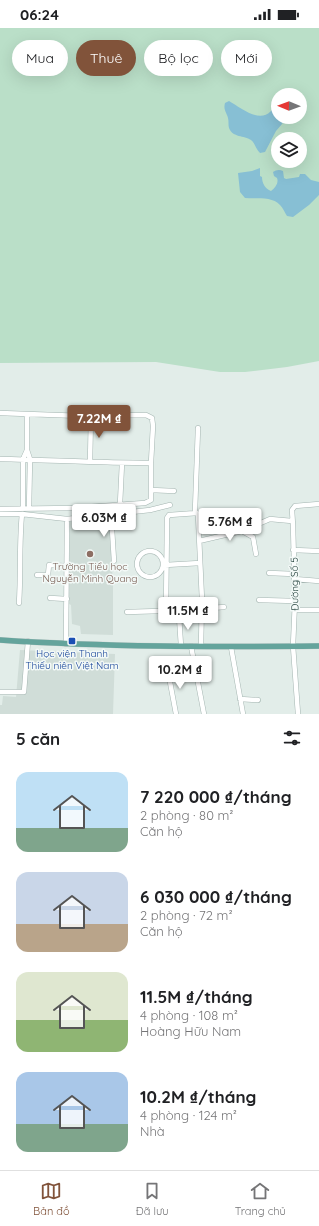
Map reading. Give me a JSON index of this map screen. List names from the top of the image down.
{
  "streets": {
    "street": ["Đường Số 5"]
  },
  "places": {
    "other": ["Trường Tiểu học Nguyễn Minh Quang"],
    "transit": ["Học viện Thanh Thiếu niên Việt Nam"]
  },
  "north": "left",
  "page": {
    "status": "06:24",
    "chip": [
      "Mua",
      "Thuê",
      "Bộ lọc",
      "Mới"
    ],
    "price": [
      "7.22M ₫",
      "6.03M ₫",
      "5.76M ₫",
      "11.5M ₫",
      "10.2M ₫"
    ],
    "heading": "5 căn",
    "list": [
      {
        "name": "7 220 000 ₫/tháng",
        "note": "2 phòng · 80 m² · Căn hộ"
      },
      {
        "name": "6 030 000 ₫/tháng",
        "note": "2 phòng · 72 m² · Căn hộ"
      },
      {
        "name": "11.5M ₫/tháng",
        "note": "4 phòng · 108 m² · Hoàng Hữu Nam"
      },
      {
        "name": "10.2M ₫/tháng",
        "note": "4 phòng · 124 m² · Nhà"
      }
    ],
    "tabs": ["Bản đồ", "Đã lưu", "Trang chủ"]
  }
}
